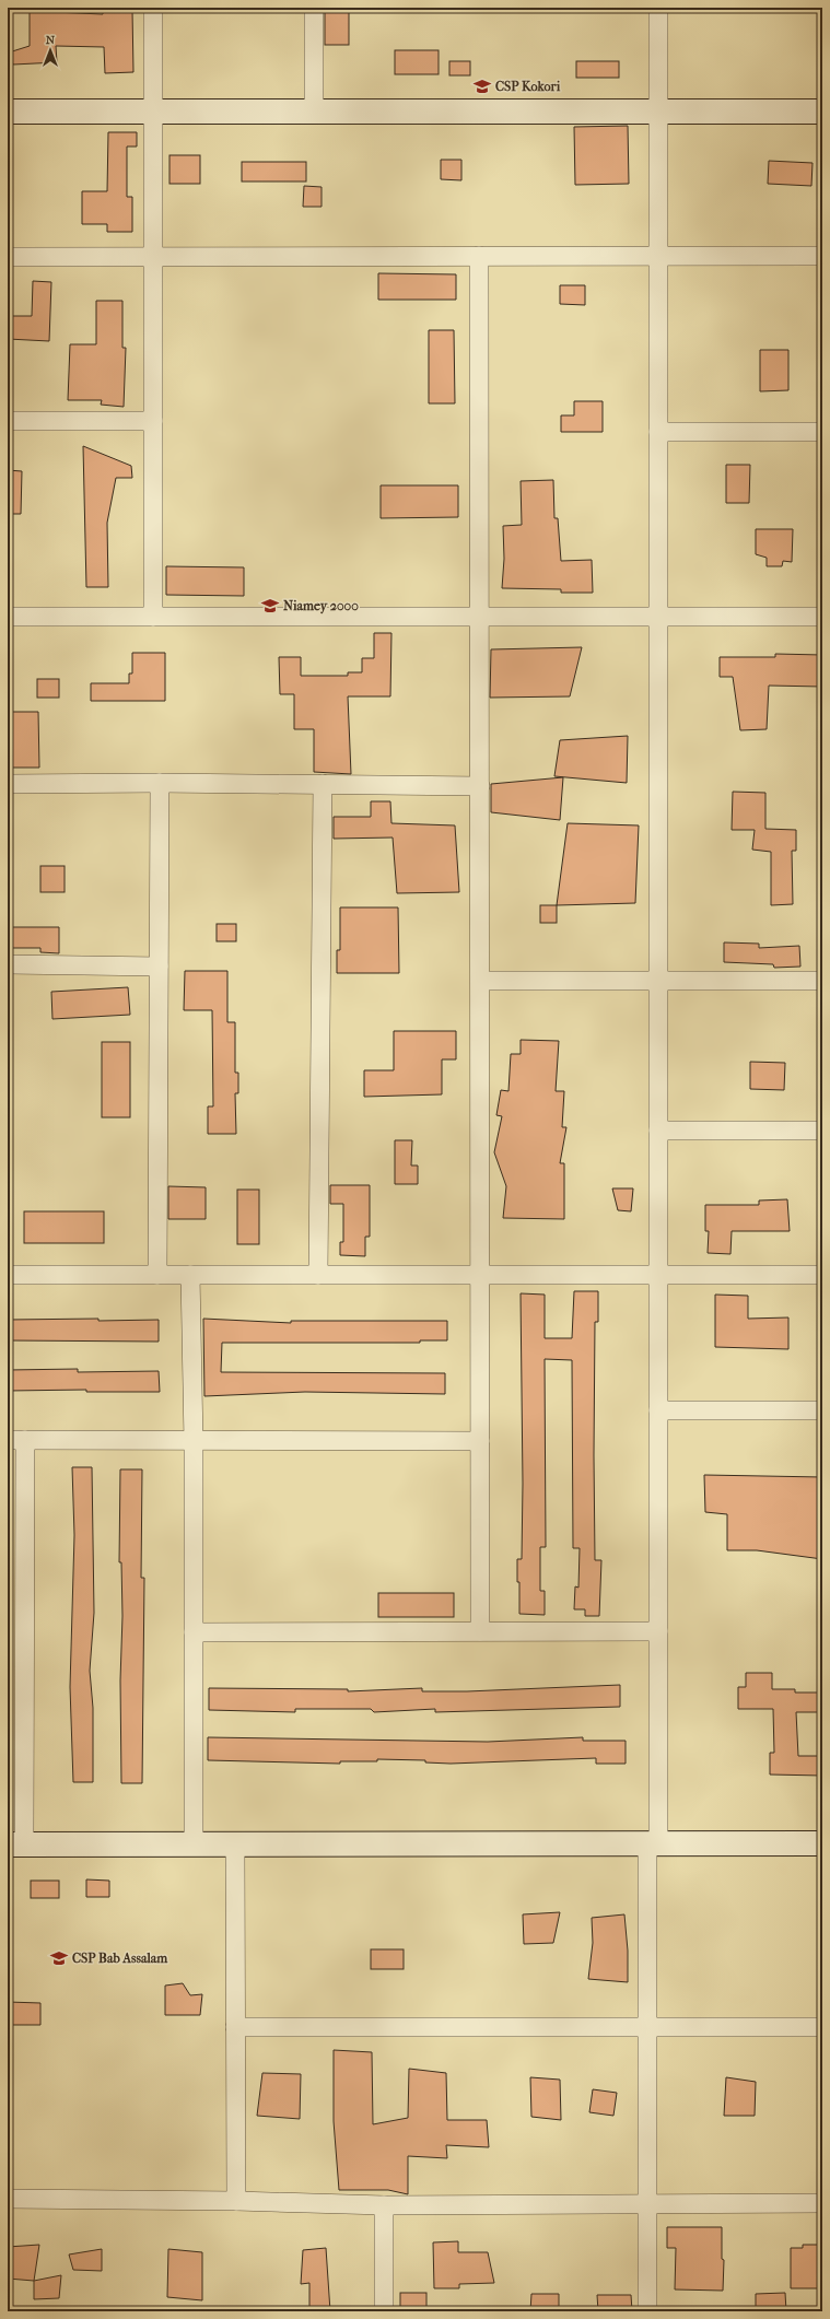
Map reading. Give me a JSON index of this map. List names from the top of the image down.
{
  "places": {
    "school or university": ["CSP Kokori", "Niamey 2000", "CSP Bab Assalam"]
  },
  "north": "top"
}
